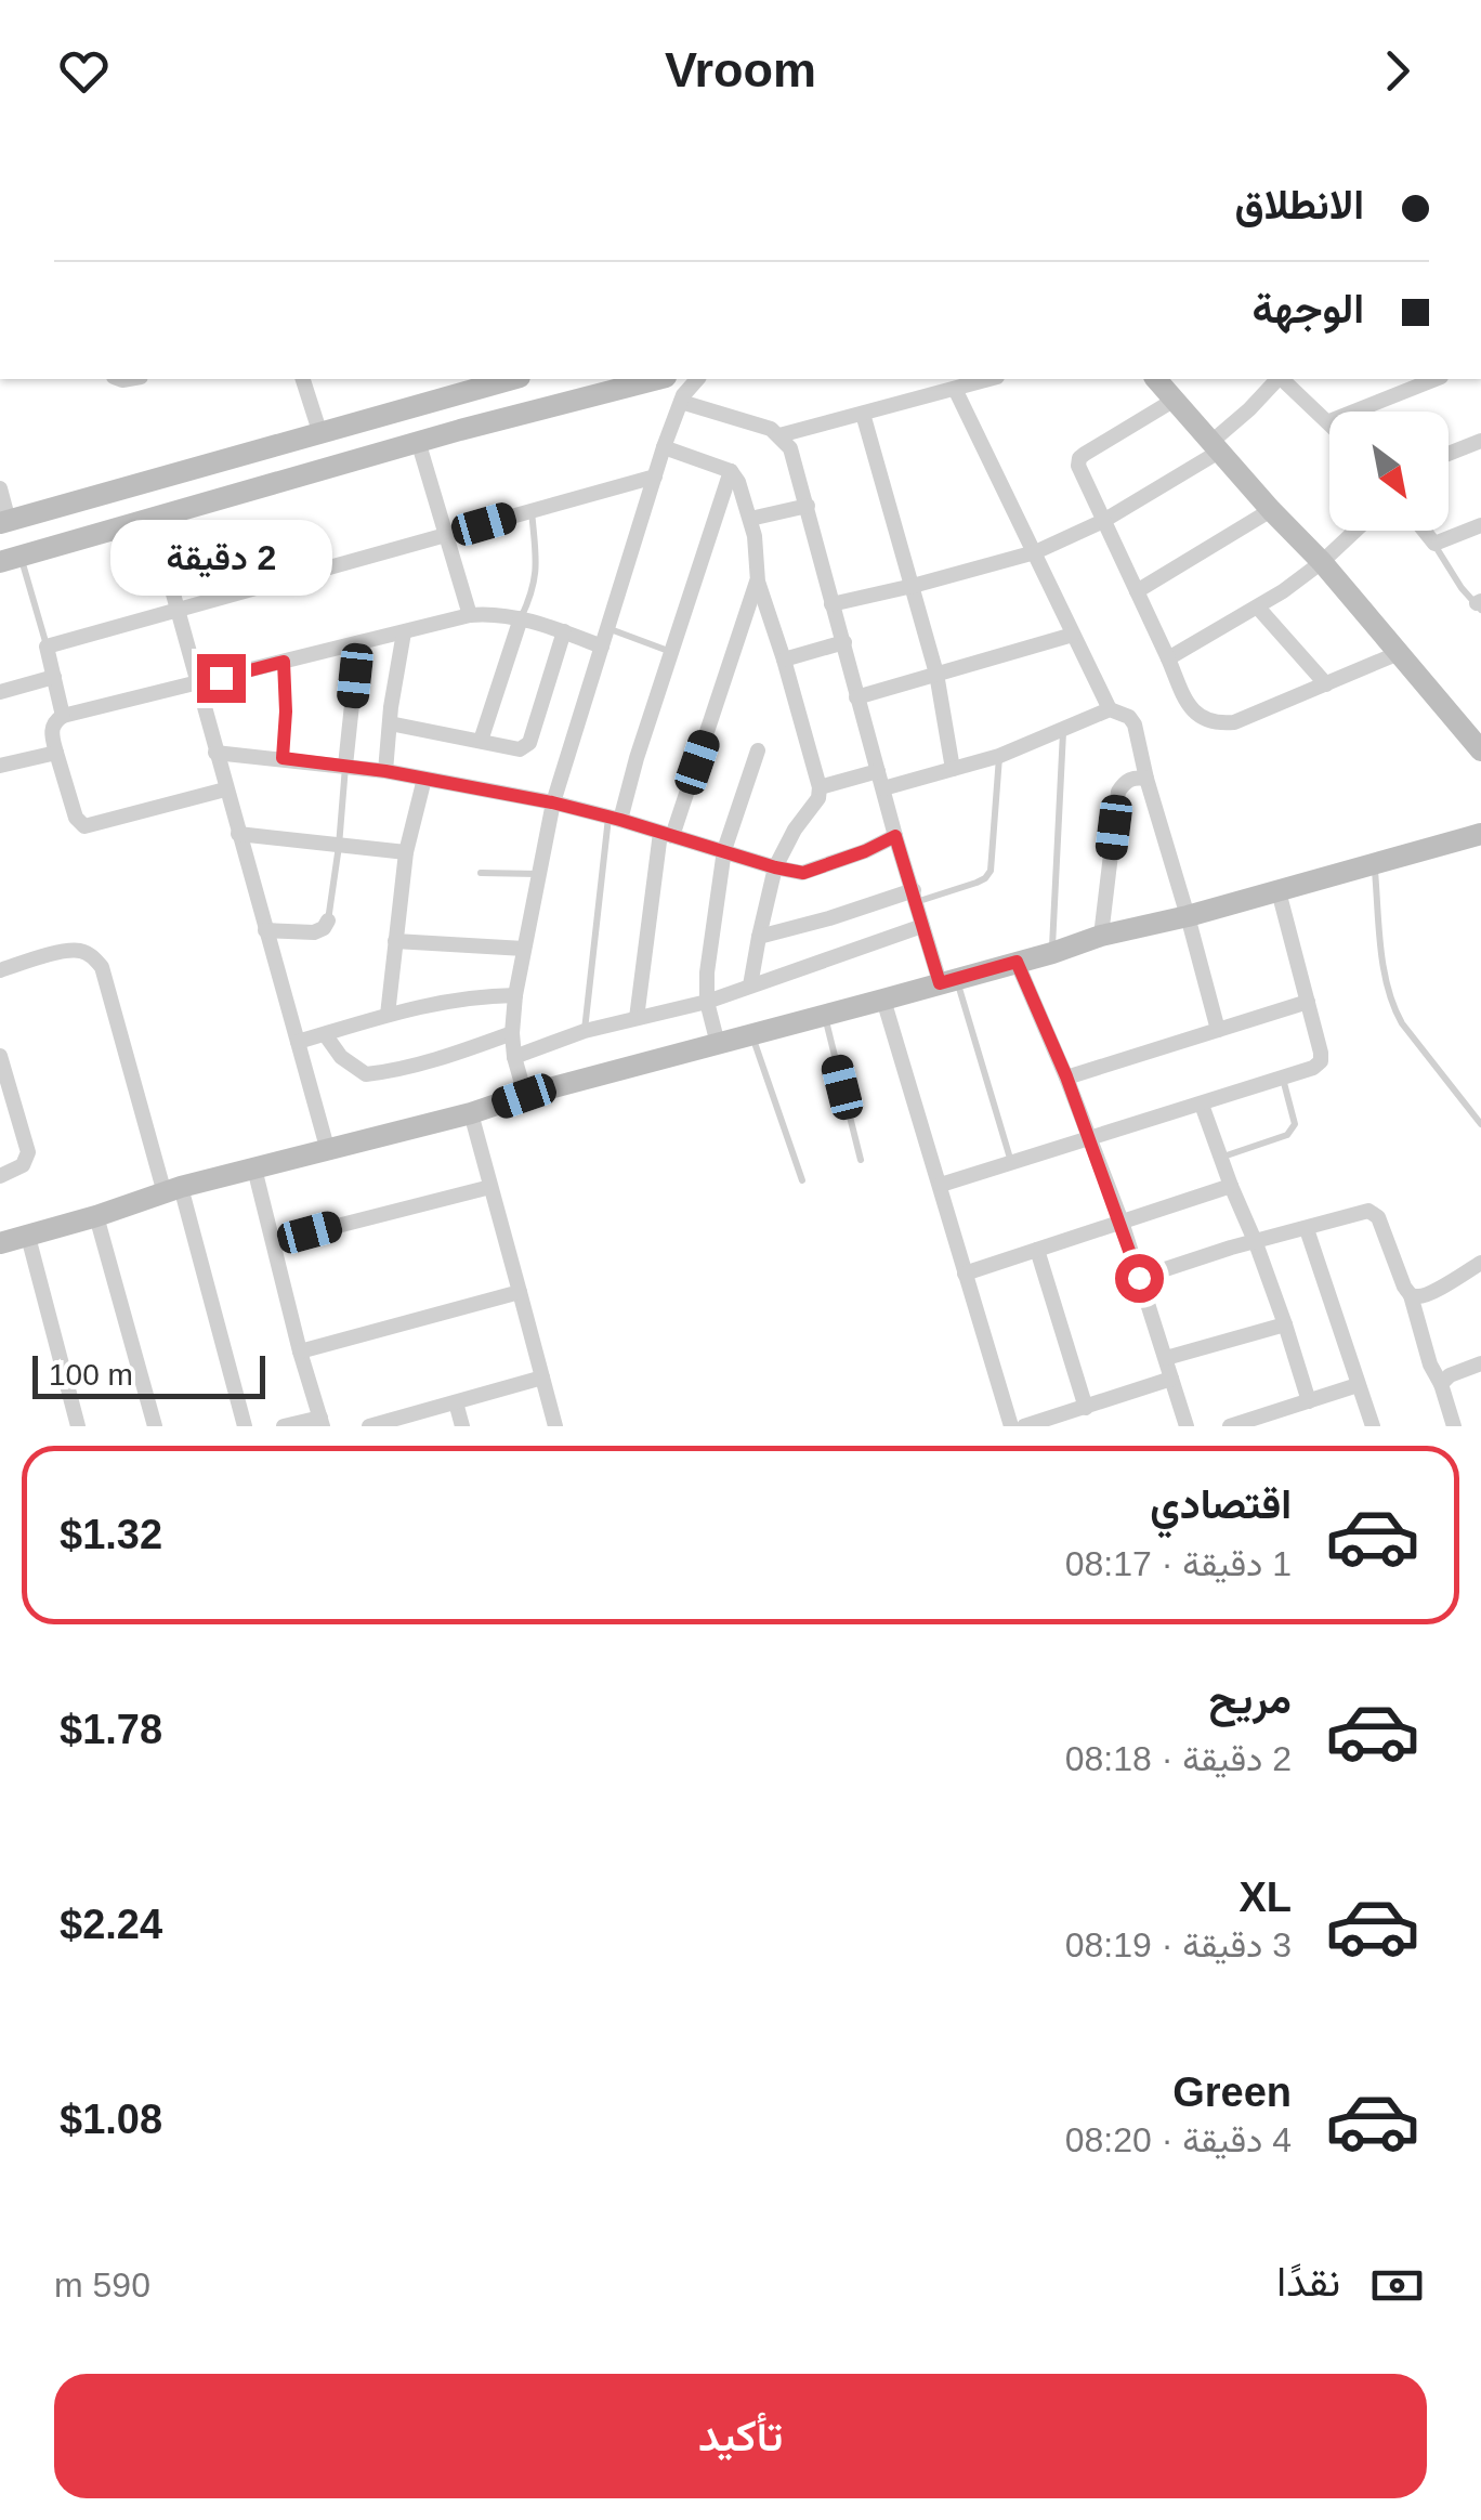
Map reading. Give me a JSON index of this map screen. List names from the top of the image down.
{
  "scale_bar": "100 m",
  "north": "bottom right",
  "page": {
    "header": "Vroom",
    "banner": ["الانطلاق", "الوجهة"],
    "bubble": "2 دقيقة",
    "scale": "100 m",
    "list": [
      {
        "name": "اقتصادي",
        "note": "1 دقيقة · 08:17",
        "value": "$1.32"
      },
      {
        "name": "مريح",
        "note": "2 دقيقة · 08:18",
        "value": "$1.78"
      },
      {
        "name": "XL",
        "note": "3 دقيقة · 08:19",
        "value": "$2.24"
      },
      {
        "name": "Green",
        "note": "4 دقيقة · 08:20",
        "value": "$1.08"
      }
    ],
    "pay": ["نقدًا", "590 m"],
    "buttons": "تأكيد"
  }
}
